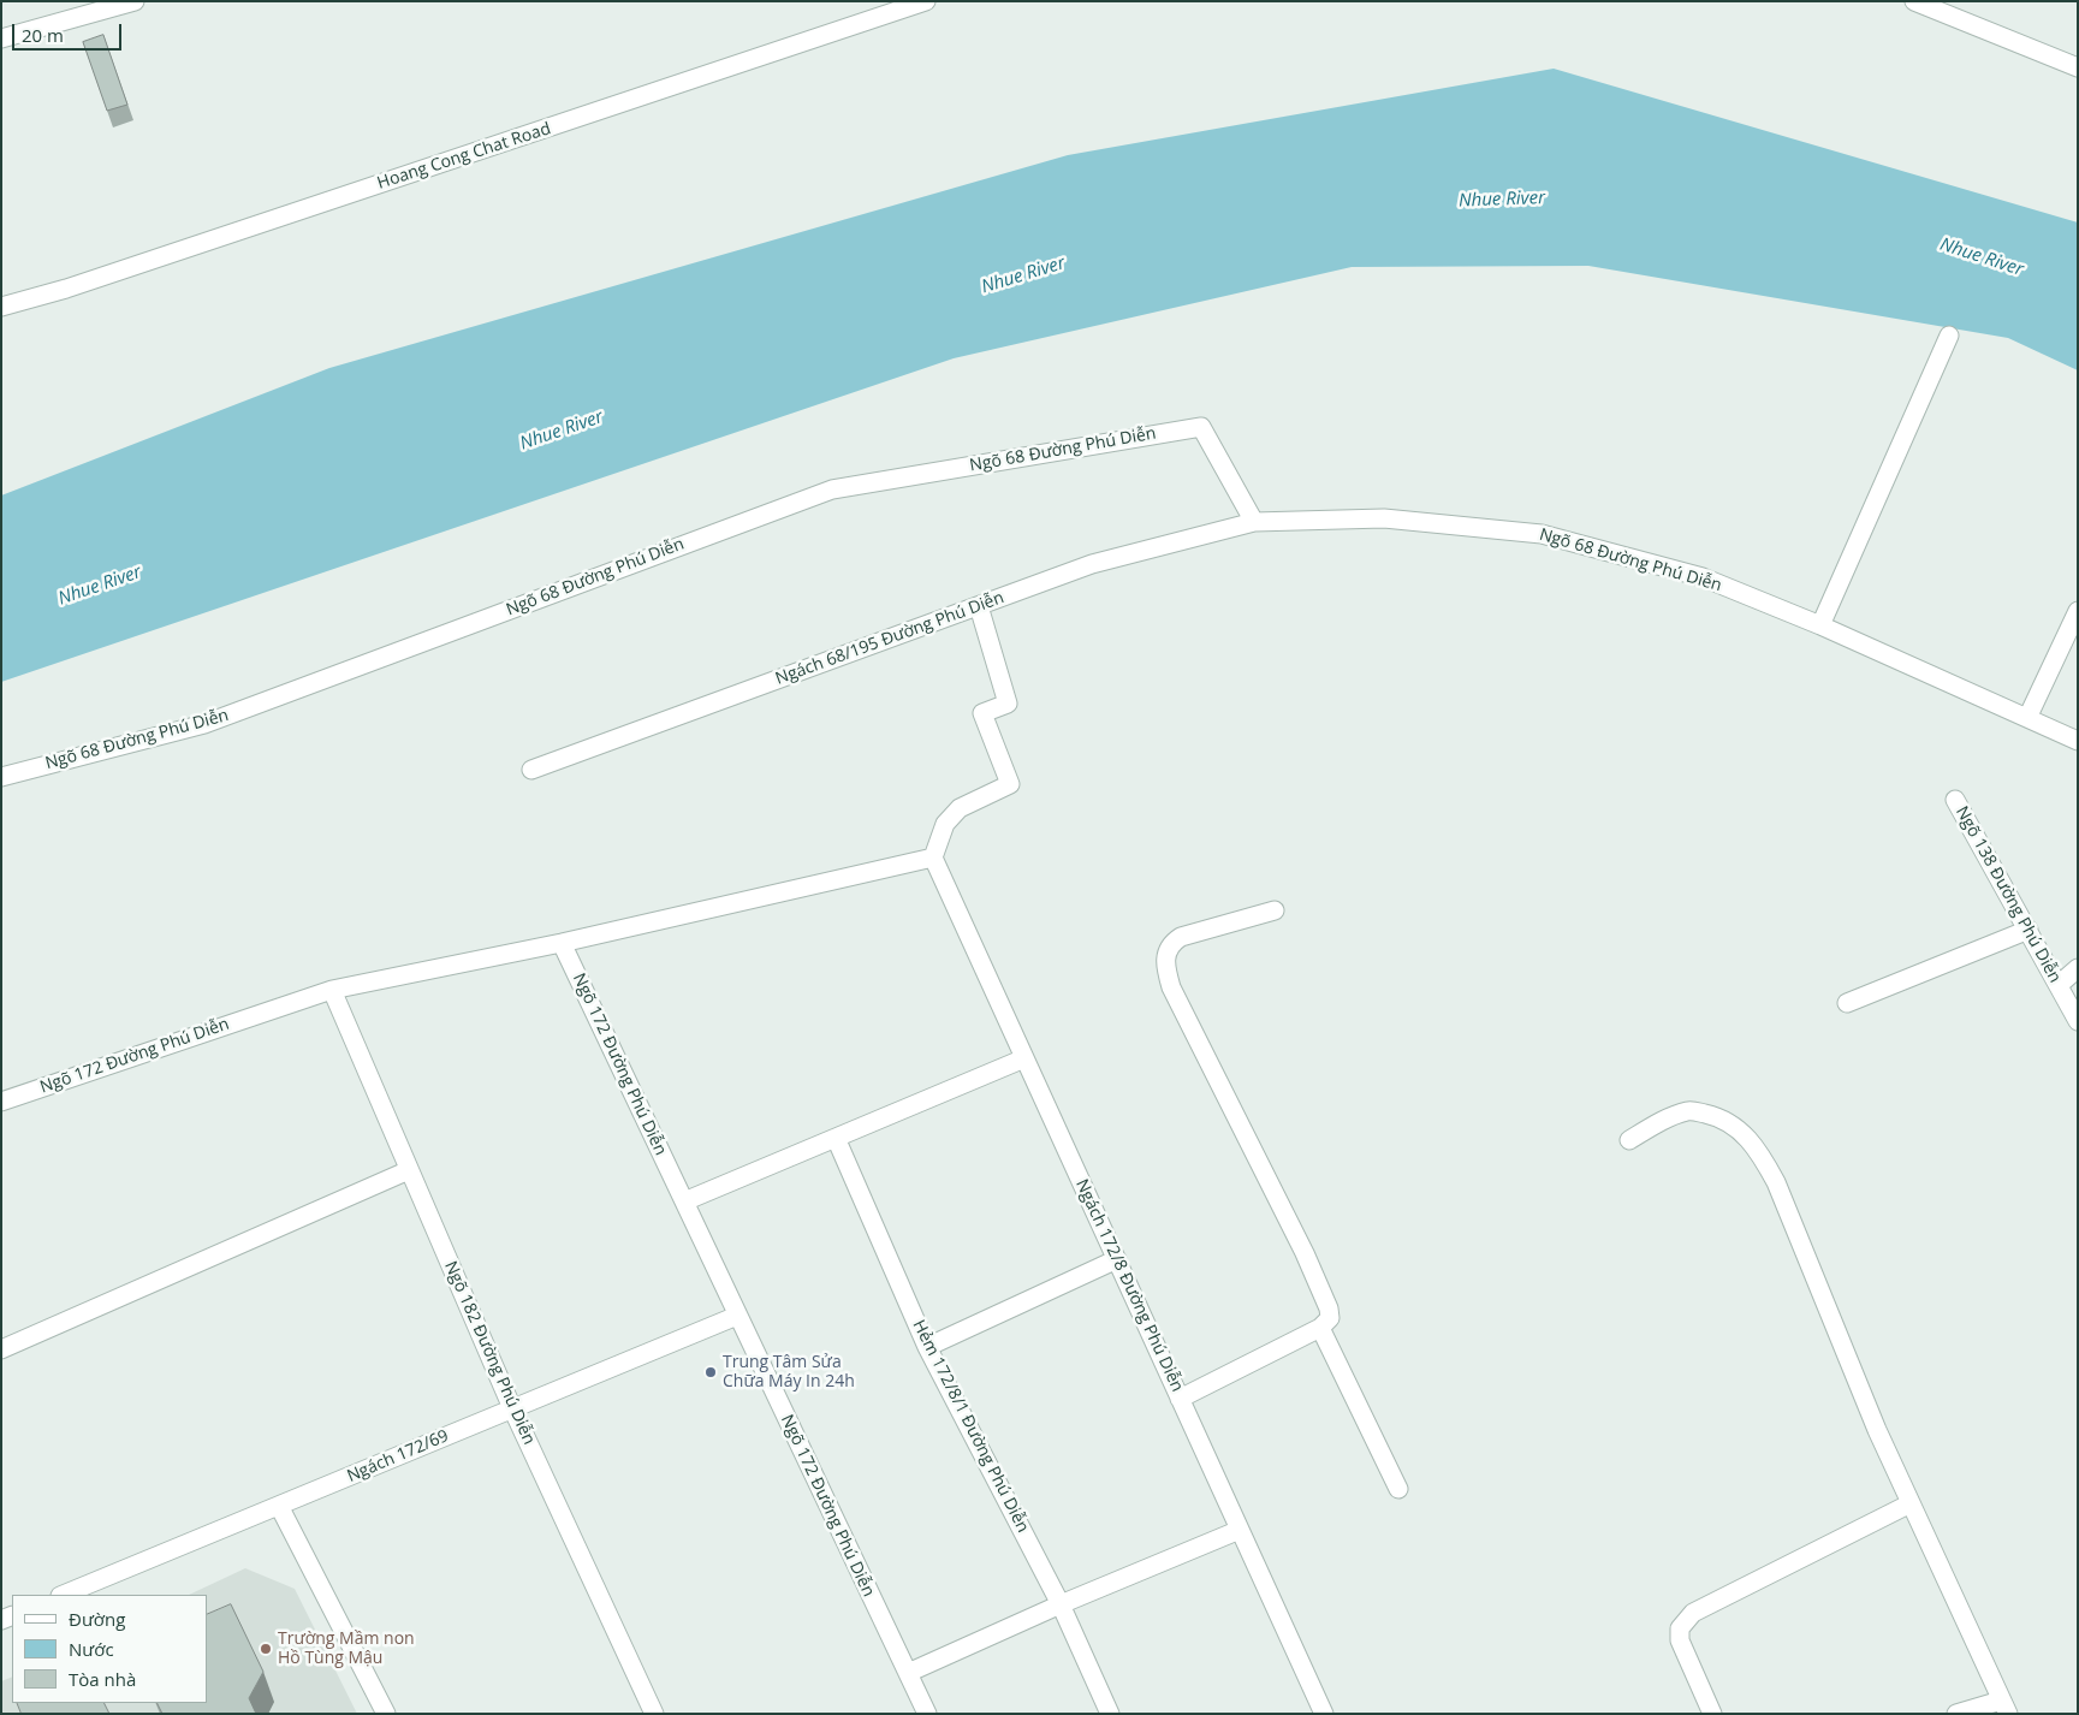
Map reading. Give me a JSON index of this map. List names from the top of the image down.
{
  "streets": {
    "street": [
      "Hoang Cong Chat Road",
      "Ngõ 68 Đường Phú Diễn",
      "Ngách 68/195 Đường Phú Diễn",
      "Ngõ 138 Đường Phú Diễn",
      "Ngõ 172 Đường Phú Diễn",
      "Ngách 172/8 Đường Phú Diễn",
      "Ngõ 182 Đường Phú Diễn",
      "Hẻm 172/8/1 Đường Phú Diễn",
      "Ngách 172/69"
    ]
  },
  "crossings": [
    ["Ngõ 68 Đường Phú Diễn", "Ngách 68/195 Đường Phú Diễn"],
    ["Ngõ 172 Đường Phú Diễn", "Ngõ 182 Đường Phú Diễn"],
    ["Ngõ 172 Đường Phú Diễn", "Ngách 172/69"],
    ["Ngõ 182 Đường Phú Diễn", "Ngách 172/69"]
  ],
  "water": ["Nhue River"],
  "places": ["Trung Tâm Sửa Chữa Máy In 24h", "Trường Mầm non Hồ Tùng Mậu"],
  "legend": ["Đường", "Nước", "Tòa nhà"],
  "scale_bar": "20 m"
}
